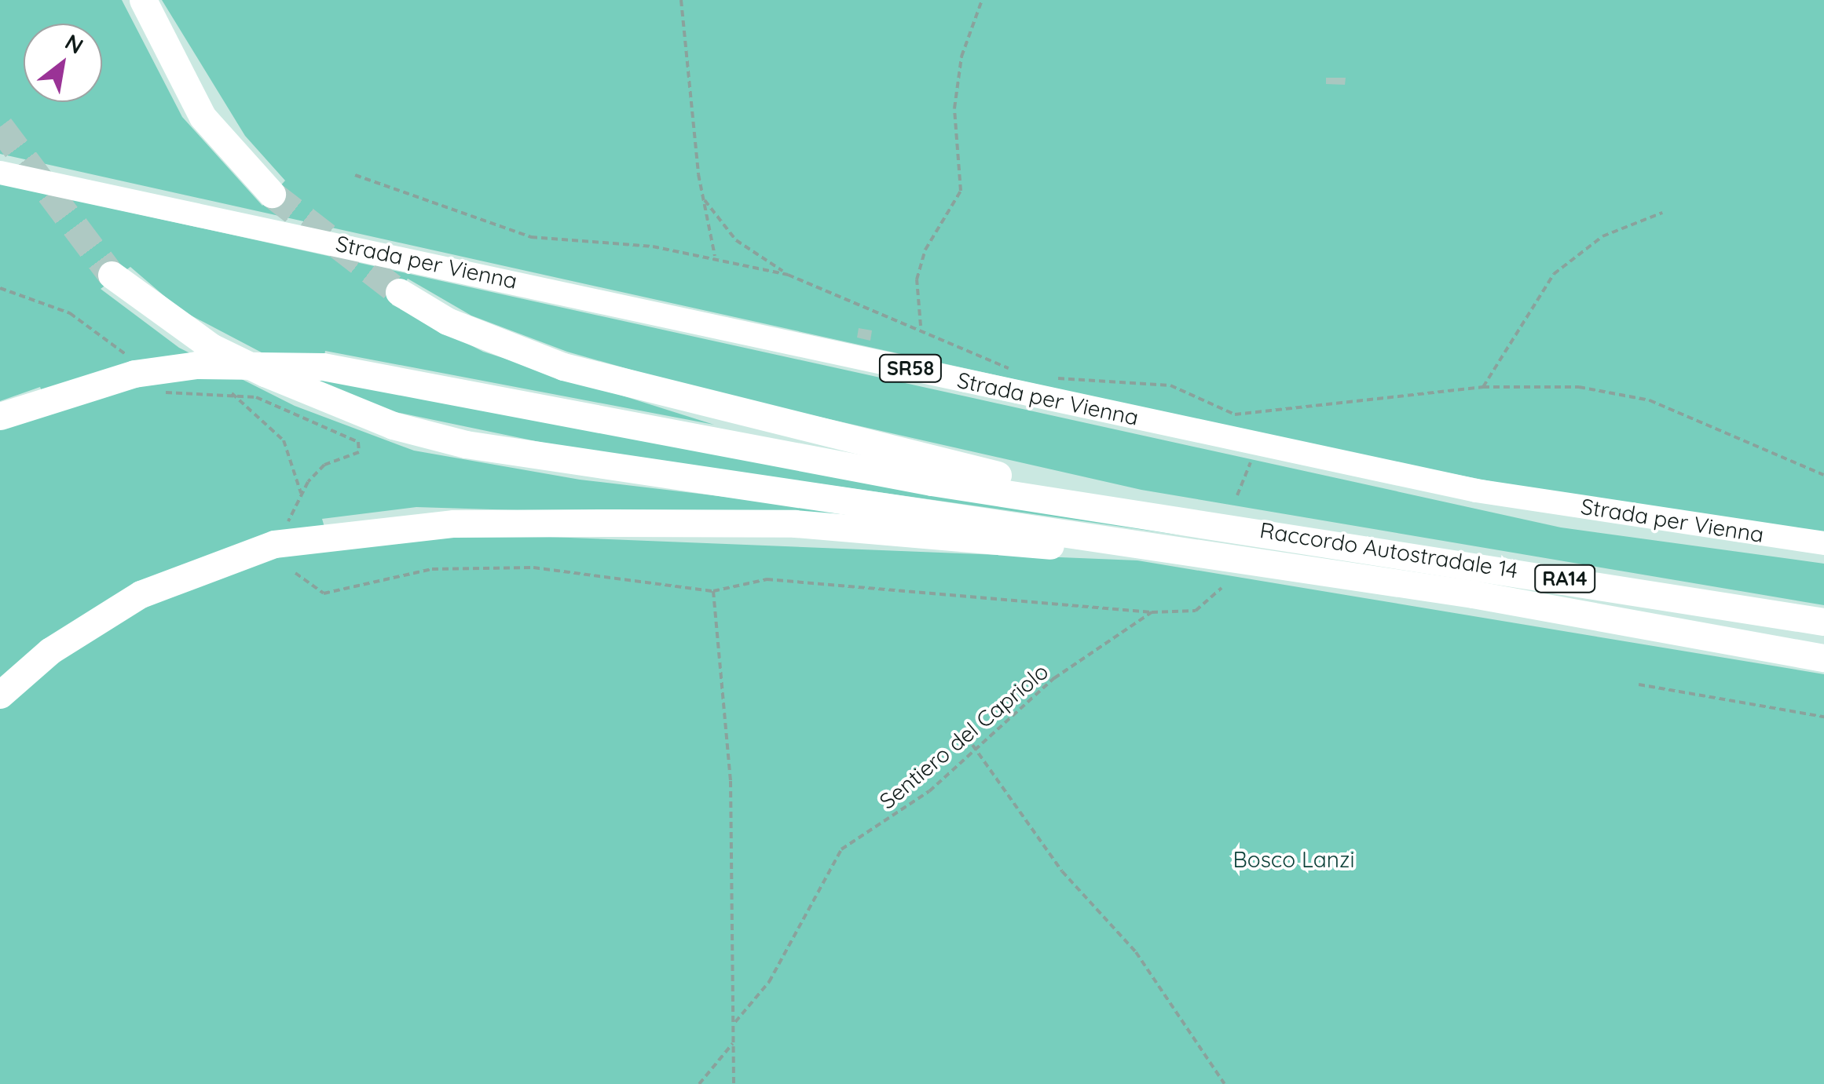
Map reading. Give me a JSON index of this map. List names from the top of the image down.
{
  "streets": {
    "highway": ["Raccordo Autostradale 14", "RA14"],
    "main road": ["Strada per Vienna", "SR58"],
    "path": ["Sentiero del Capriolo"]
  },
  "parks": ["Bosco Lanzi"],
  "north": "top right"
}
